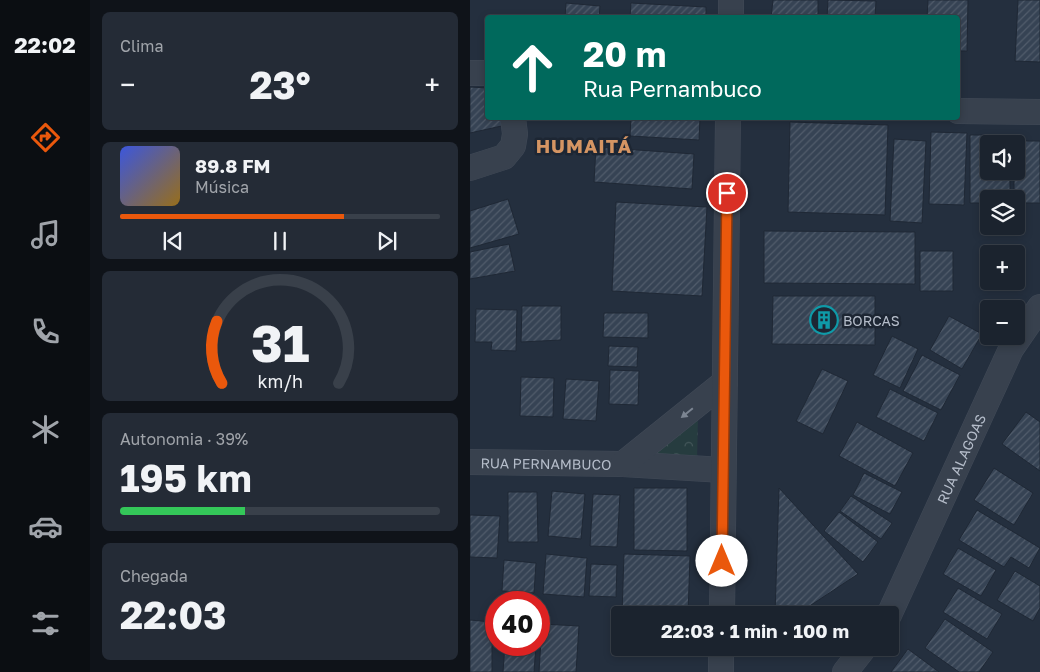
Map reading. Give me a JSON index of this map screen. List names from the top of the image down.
{
  "streets": {
    "street": ["RUA ALAGOAS", "RUA PERNAMBUCO"]
  },
  "districts": ["HUMAITÁ"],
  "places": {
    "building": ["BORCAS"]
  },
  "page": {
    "tabs": "22:02",
    "tile": [
      "Clima",
      ["Autonomia · 39%", "195 km"],
      ["Chegada", "22:03"]
    ],
    "turn": ["20 m", "Rua Pernambuco"],
    "heat": ["−", "23°", "+"],
    "map_buttons": ["+", "−"],
    "song": ["89.8 FM", "Música"],
    "limit": "40",
    "trip": "22:03 · 1 min · 100 m",
    "gauge": ["31", "km/h"]
  }
}
